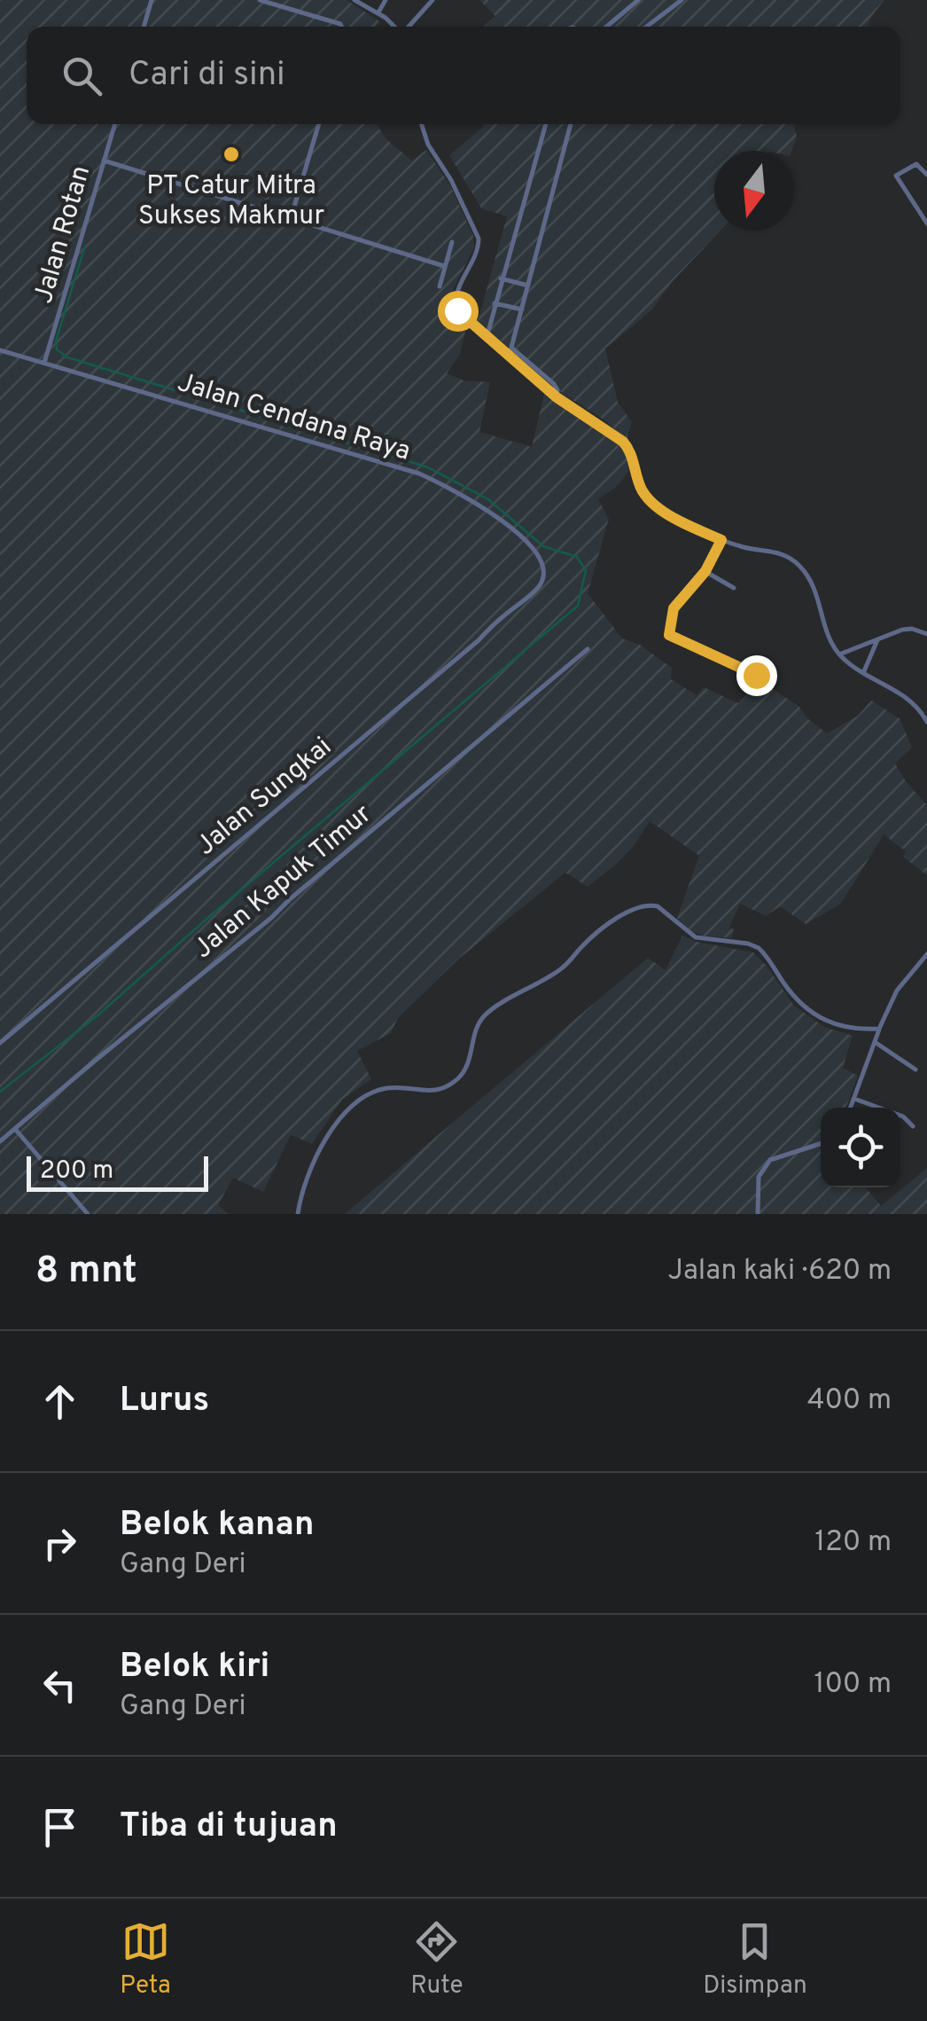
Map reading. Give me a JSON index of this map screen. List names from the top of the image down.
{
  "streets": {
    "street": [
      "Jalan Rotan",
      "Jalan Cendana Raya",
      "Jalan Sungkai",
      "Jalan Kapuk Timur"
    ]
  },
  "crossings": [
    ["Jalan Rotan", "Jalan Cendana Raya"],
    ["Jalan Cendana Raya", "Jalan Sungkai"]
  ],
  "places": ["PT Catur Mitra Sukses Makmur"],
  "scale_bar": "200 m",
  "north": "bottom",
  "page": {
    "search": "Cari di sini",
    "scale": "200 m",
    "heading": ["8 mnt", "Jalan kaki · 620 m"],
    "list": [
      ["Lurus", "400 m"],
      ["Belok kanan", "Gang Deri", "120 m"],
      ["Belok kiri", "Gang Deri", "100 m"],
      "Tiba di tujuan"
    ],
    "nav": ["Peta", "Rute", "Disimpan"]
  }
}
